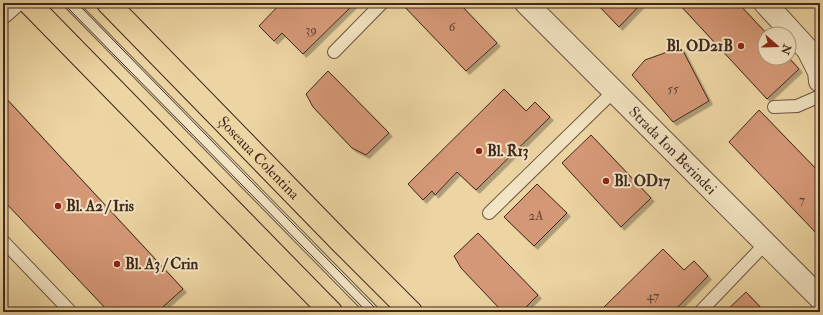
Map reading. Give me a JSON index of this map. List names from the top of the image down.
{
  "streets": {
    "main road": ["Șoseaua Colentina"],
    "street": ["Strada Ion Berindei"]
  },
  "places": [
    "Bl. OD21B",
    "Bl. R13",
    "Bl. OD17",
    "Bl. A2 / Iris",
    "Bl. A3 / Crin"
  ],
  "house_numbers": [
    "6",
    "39",
    "55",
    "7",
    "2A",
    "47"
  ],
  "north": "right"
}
